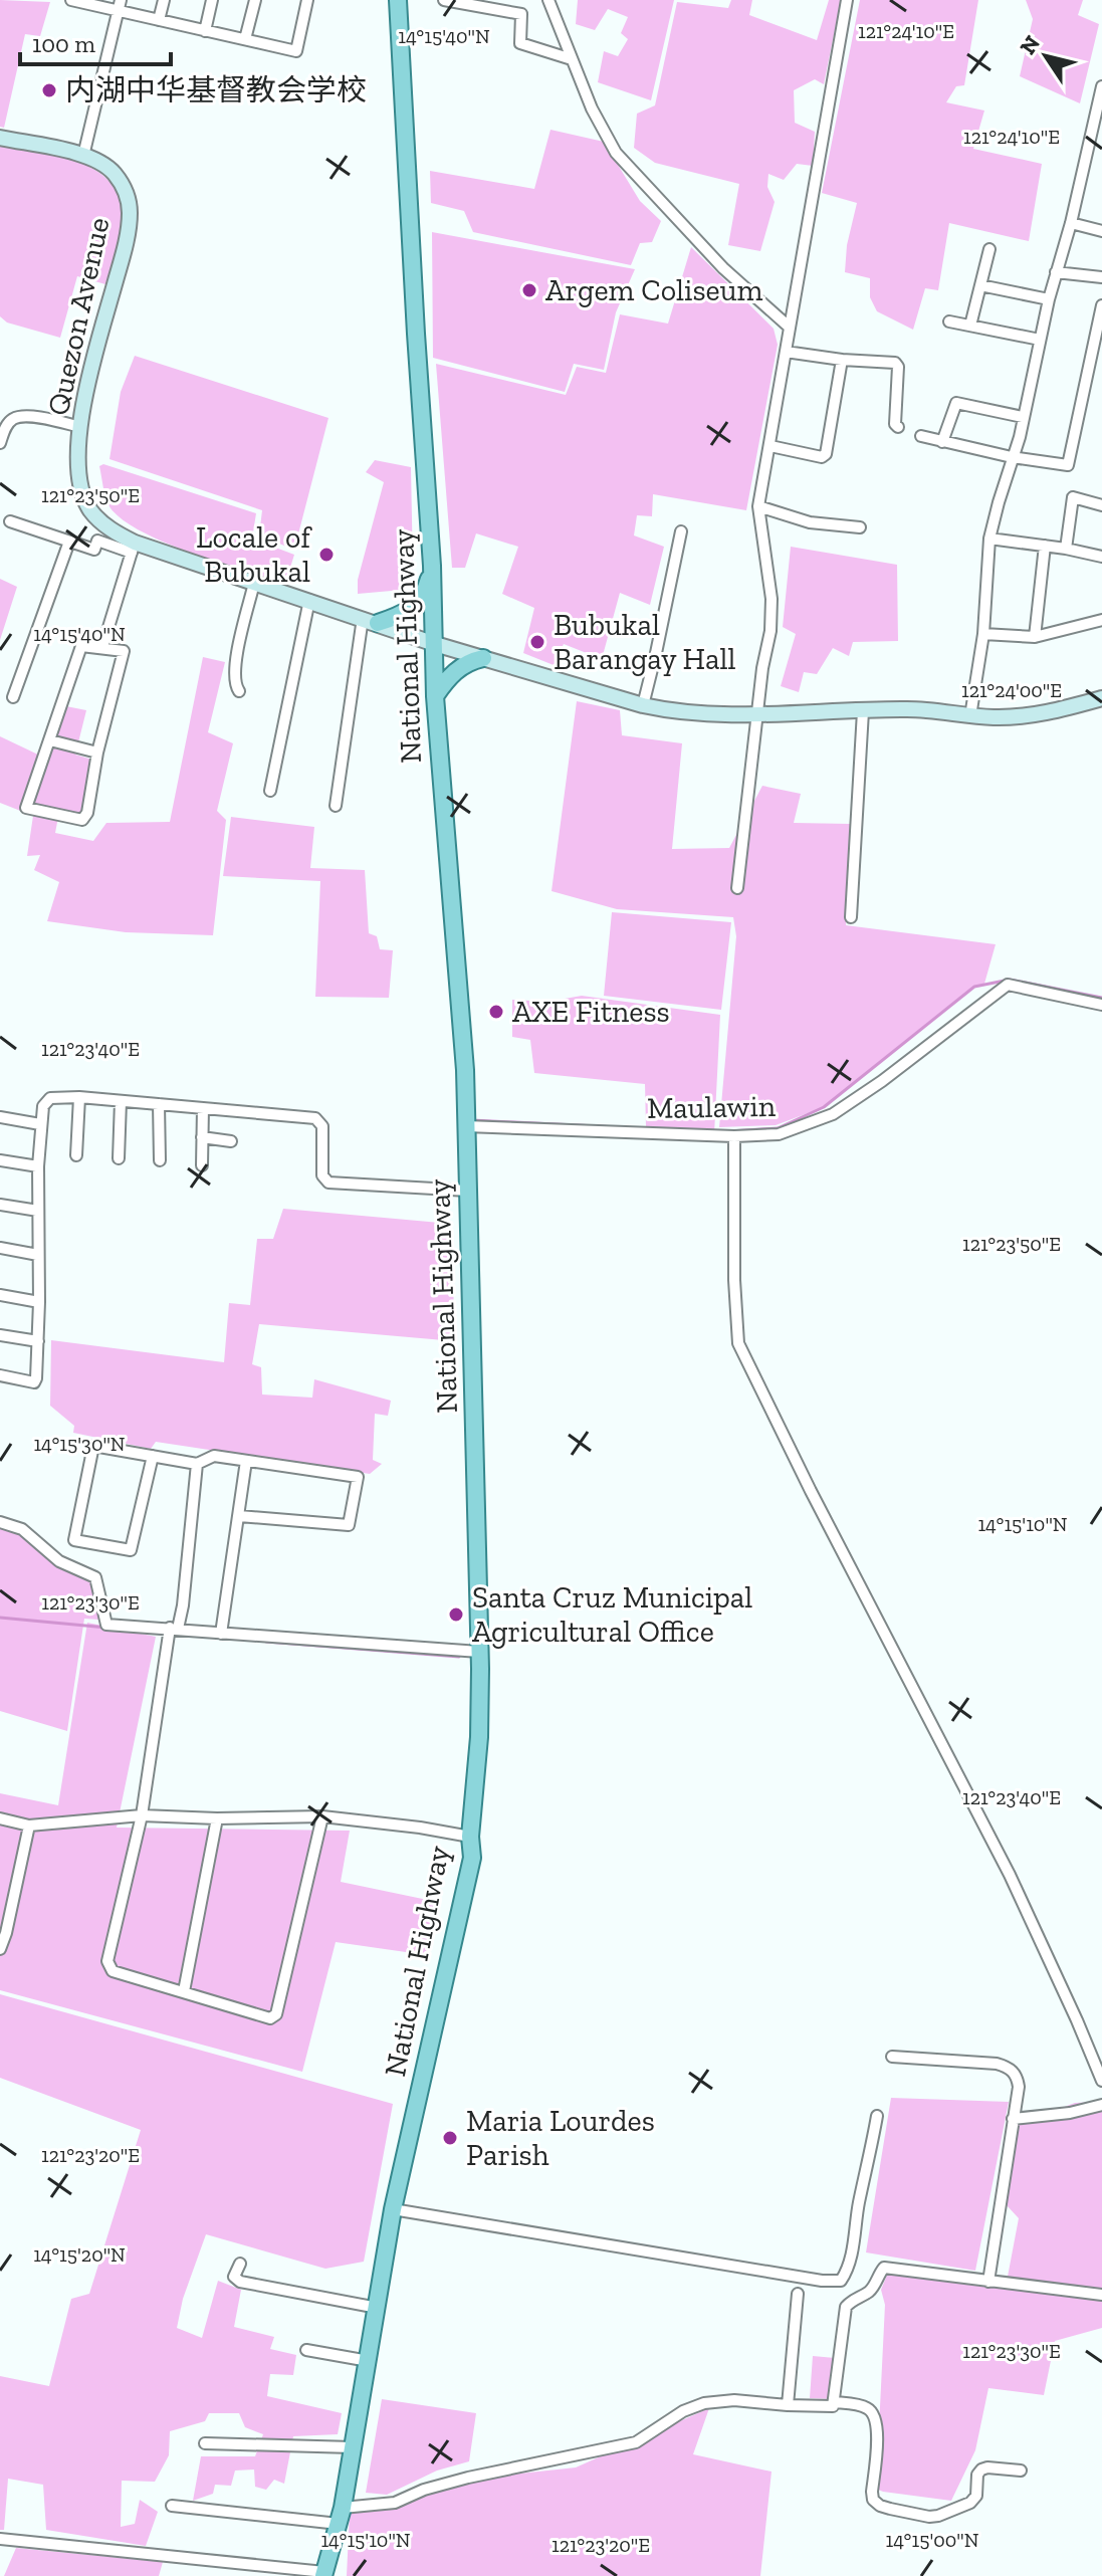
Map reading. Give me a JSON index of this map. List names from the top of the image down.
{
  "streets": {
    "main road": ["Quezon Avenue", "National Highway"],
    "street": ["Maulawin"]
  },
  "crossings": [
    ["Quezon Avenue", "National Highway"],
    ["National Highway", "Maulawin"]
  ],
  "places": [
    "内湖中华基督教会学校",
    "Argem Coliseum",
    "Locale of Bubukal",
    "Bubukal Barangay Hall",
    "AXE Fitness",
    "Santa Cruz Municipal Agricultural Office",
    "Maria Lourdes Parish"
  ],
  "scale_bar": "100 m",
  "north": "top left",
  "coordinates": [
    "121°24'10\"E",
    "14°15'40\"N",
    "121°23'50\"E",
    "121°24'00\"E",
    "121°23'40\"E",
    "14°15'30\"N",
    "14°15'10\"N",
    "121°23'30\"E",
    "121°23'20\"E",
    "14°15'20\"N",
    "14°15'00\"N"
  ]
}
